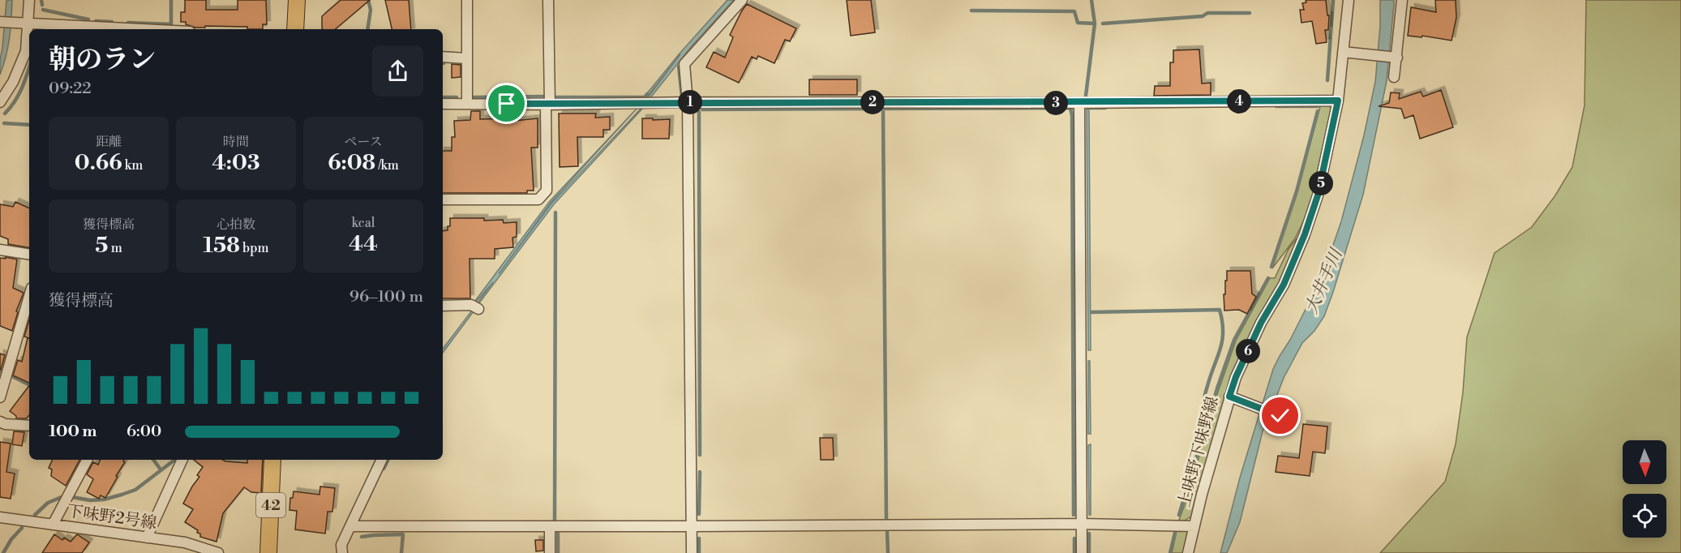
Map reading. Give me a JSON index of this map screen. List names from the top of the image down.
{
  "streets": {
    "main road": ["42"],
    "street": ["上味野下味野線", "下味野2号線"]
  },
  "water": ["大井手川"],
  "north": "bottom",
  "page": {
    "heading": ["朝のラン", "09:22"],
    "pins": [
      "4",
      "1",
      "2",
      "3",
      "5",
      "6"
    ],
    "stats": [
      ["距離", "0.66 km"],
      ["時間", "4:03"],
      ["ペース", "6:08 /km"],
      ["獲得標高", "5 m"],
      ["心拍数", "158 bpm"],
      ["kcal", "44"]
    ],
    "chart": ["獲得標高", "96–100 m"],
    "list": [
      {
        "name": "100 m",
        "note": "6:00"
      }
    ]
  }
}
